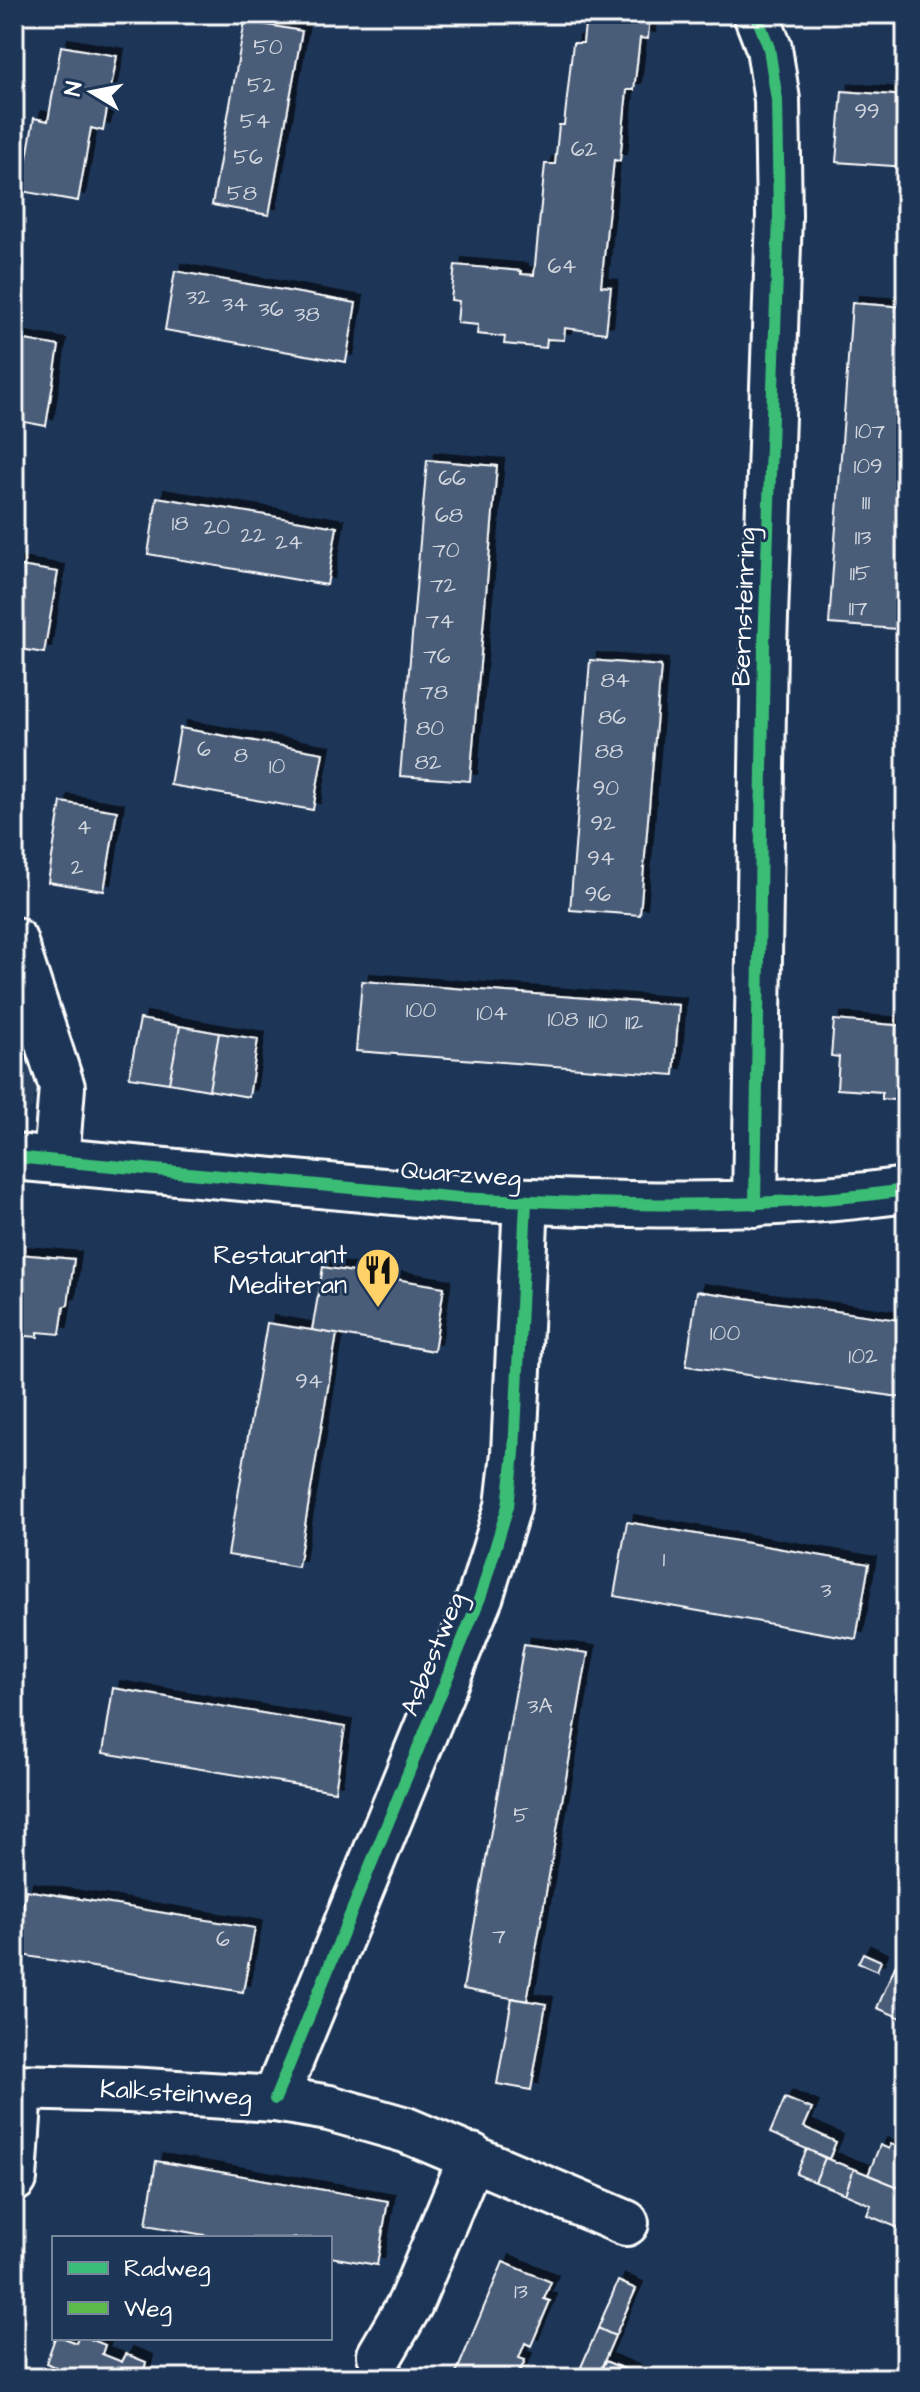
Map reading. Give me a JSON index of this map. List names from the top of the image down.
{
  "streets": {
    "street": [
      "Bernsteinring",
      "Quarzweg",
      "Asbestweg",
      "Kalksteinweg"
    ]
  },
  "crossings": [
    ["Bernsteinring", "Quarzweg"],
    ["Quarzweg", "Asbestweg"],
    ["Asbestweg", "Kalksteinweg"]
  ],
  "places": {
    "restaurant": ["Restaurant Mediteran"]
  },
  "house_numbers": [
    "50",
    "52",
    "99",
    "54",
    "62",
    "56",
    "58",
    "64",
    "32",
    "34",
    "36",
    "38",
    "107",
    "109",
    "66",
    "111",
    "68",
    "18",
    "20",
    "22",
    "113",
    "24",
    "70",
    "115",
    "72",
    "117",
    "74",
    "76",
    "84",
    "78",
    "86",
    "80",
    "6",
    "88",
    "8",
    "82",
    "10",
    "90",
    "92",
    "4",
    "94",
    "2",
    "96",
    "100",
    "104",
    "108",
    "110",
    "112",
    "100",
    "102",
    "94",
    "1",
    "3",
    "3A",
    "5",
    "7",
    "6",
    "13"
  ],
  "legend": ["Radweg", "Weg"],
  "north": "left"
}
